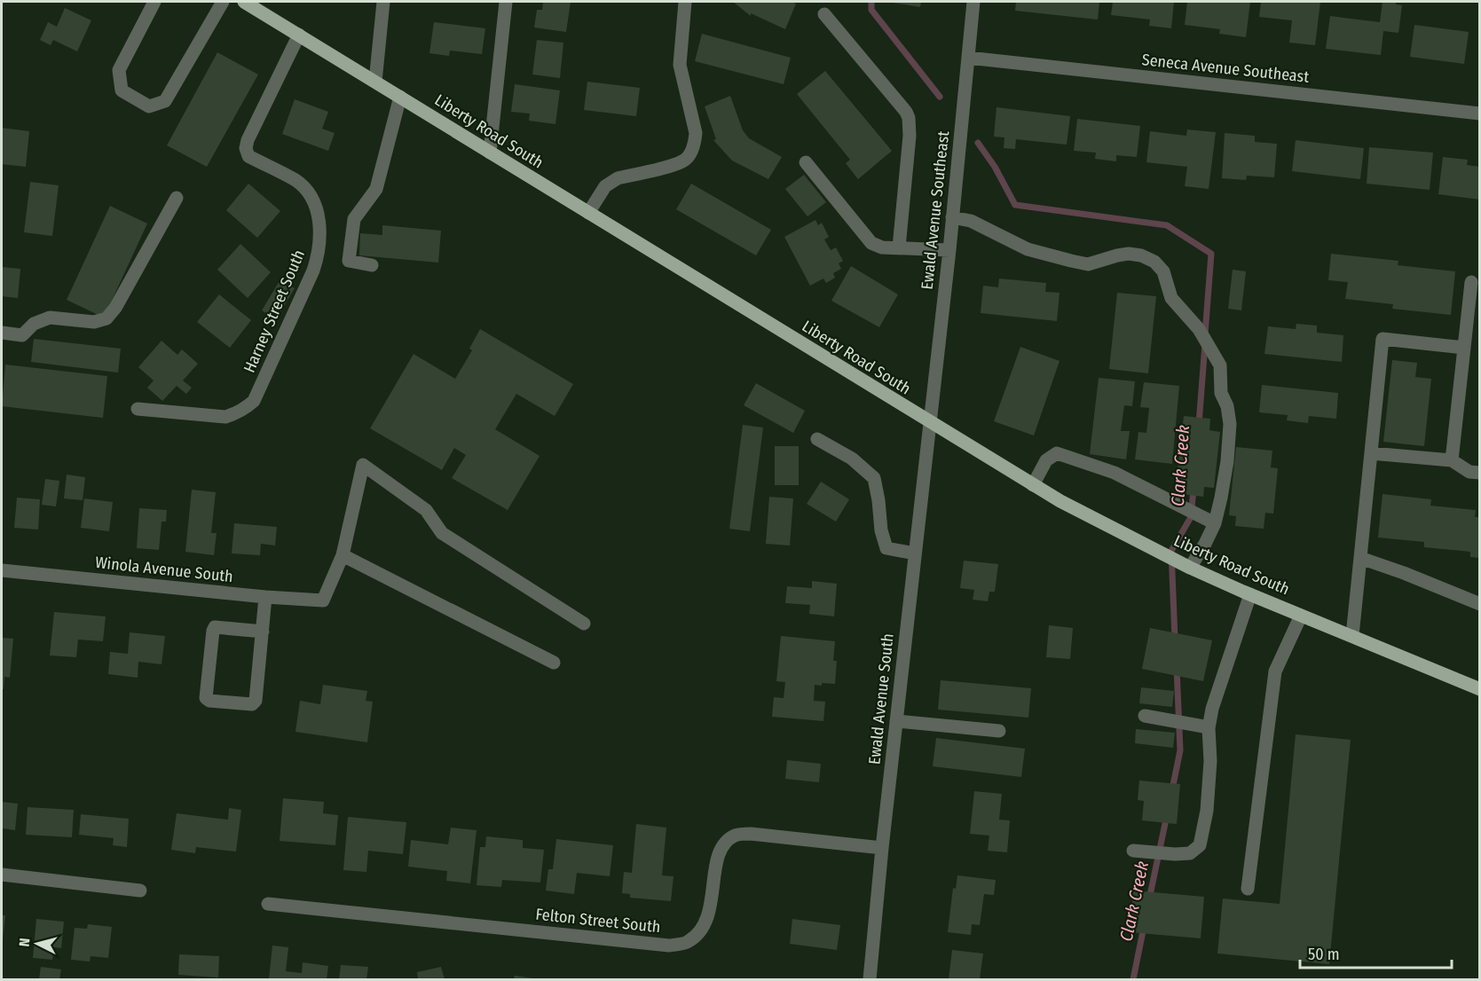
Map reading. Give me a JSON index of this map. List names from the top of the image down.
{
  "streets": {
    "main road": ["Liberty Road South"],
    "street": [
      "Seneca Avenue Southeast",
      "Ewald Avenue Southeast",
      "Harney Street South",
      "Winola Avenue South",
      "Ewald Avenue South",
      "Felton Street South"
    ]
  },
  "crossings": [
    ["Seneca Avenue Southeast", "Ewald Avenue Southeast"],
    ["Liberty Road South", "Ewald Avenue Southeast"],
    ["Liberty Road South", "Harney Street South"],
    ["Liberty Road South", "Ewald Avenue South"],
    ["Ewald Avenue Southeast", "Ewald Avenue South"],
    ["Ewald Avenue South", "Felton Street South"]
  ],
  "water": ["Clark Creek"],
  "scale_bar": "50 m",
  "north": "left"
}
